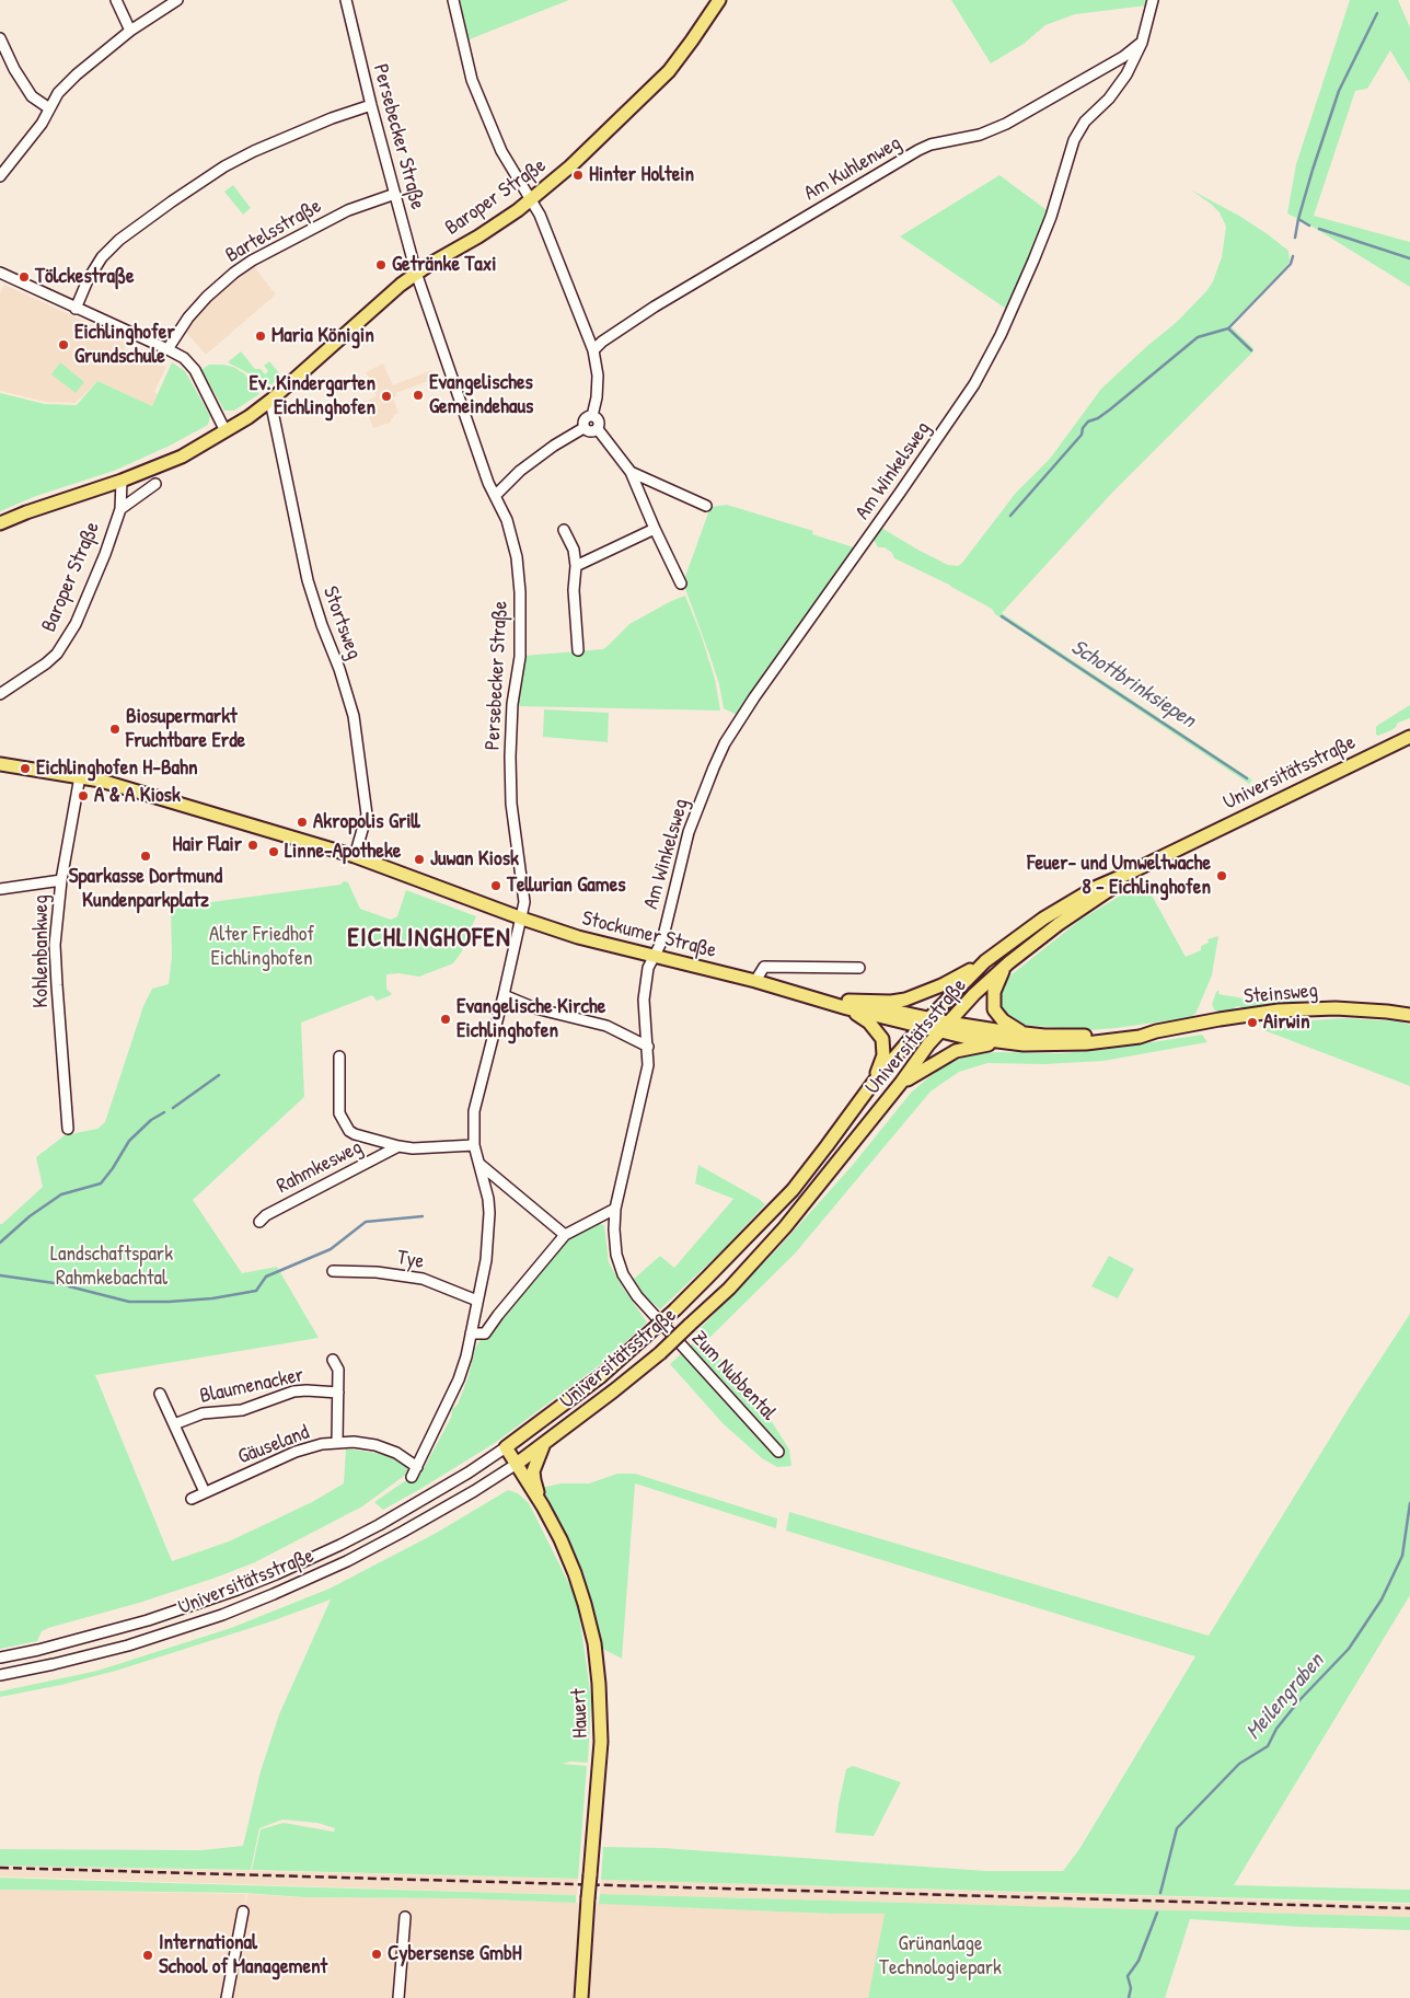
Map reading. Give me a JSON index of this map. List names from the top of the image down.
{
  "streets": {
    "main road": [
      "Baroper Straße",
      "Universitätsstraße",
      "Stockumer Straße",
      "Steinsweg",
      "Hauert"
    ],
    "street": [
      "Persebecker Straße",
      "Am Kuhlenweg",
      "Bartelsstraße",
      "Am Winkelsweg",
      "Stortsweg",
      "Kohlenbankweg",
      "Rahmkesweg",
      "Tye",
      "Zum Nubbental",
      "Blaumenacker",
      "Gäuseland"
    ]
  },
  "crossings": [
    ["Persebecker Straße", "Baroper Straße"],
    ["Persebecker Straße", "Bartelsstraße"],
    ["Persebecker Straße", "Stockumer Straße"],
    ["Persebecker Straße", "Rahmkesweg"],
    ["Persebecker Straße", "Tye"],
    ["Persebecker Straße", "Gäuseland"],
    ["Am Kuhlenweg", "Am Winkelsweg"],
    ["Baroper Straße", "Stortsweg"],
    ["Am Winkelsweg", "Stockumer Straße"],
    ["Am Winkelsweg", "Zum Nubbental"],
    ["Stortsweg", "Stockumer Straße"],
    ["Universitätsstraße", "Stockumer Straße"],
    ["Universitätsstraße", "Steinsweg"],
    ["Universitätsstraße", "Hauert"],
    ["Stockumer Straße", "Kohlenbankweg"],
    ["Stockumer Straße", "Steinsweg"],
    ["Stockumer Straße", "Zum Nubbental"]
  ],
  "districts": ["EICHLINGHOFEN"],
  "water": ["Schottbrinksiepen", "Meilengraben"],
  "parks": ["Alter Friedhof Eichlinghofen", "Landschaftspark Rahmkebachtal", "Grünanlage Technologiepark"],
  "places": [
    "Hinter Holtein",
    "Getränke Taxi",
    "Tölckestraße",
    "Maria Königin",
    "Eichlinghofer Grundschule",
    "Evangelisches Gemeindehaus",
    "Ev. Kindergarten Eichlinghofen",
    "Biosupermarkt Fruchtbare Erde",
    "Eichlinghofen H-Bahn",
    "A & A Kiosk",
    "Akropolis Grill",
    "Hair Flair",
    "Linne-Apotheke",
    "Sparkasse Dortmund Kundenparkplatz",
    "Juwan Kiosk",
    "Feuer- und Umweltwache 8 - Eichlinghofen",
    "Tellurian Games",
    "Evangelische Kirche Eichlinghofen",
    "Airwin",
    "Cybersense GmbH",
    "International School of Management"
  ]
}
